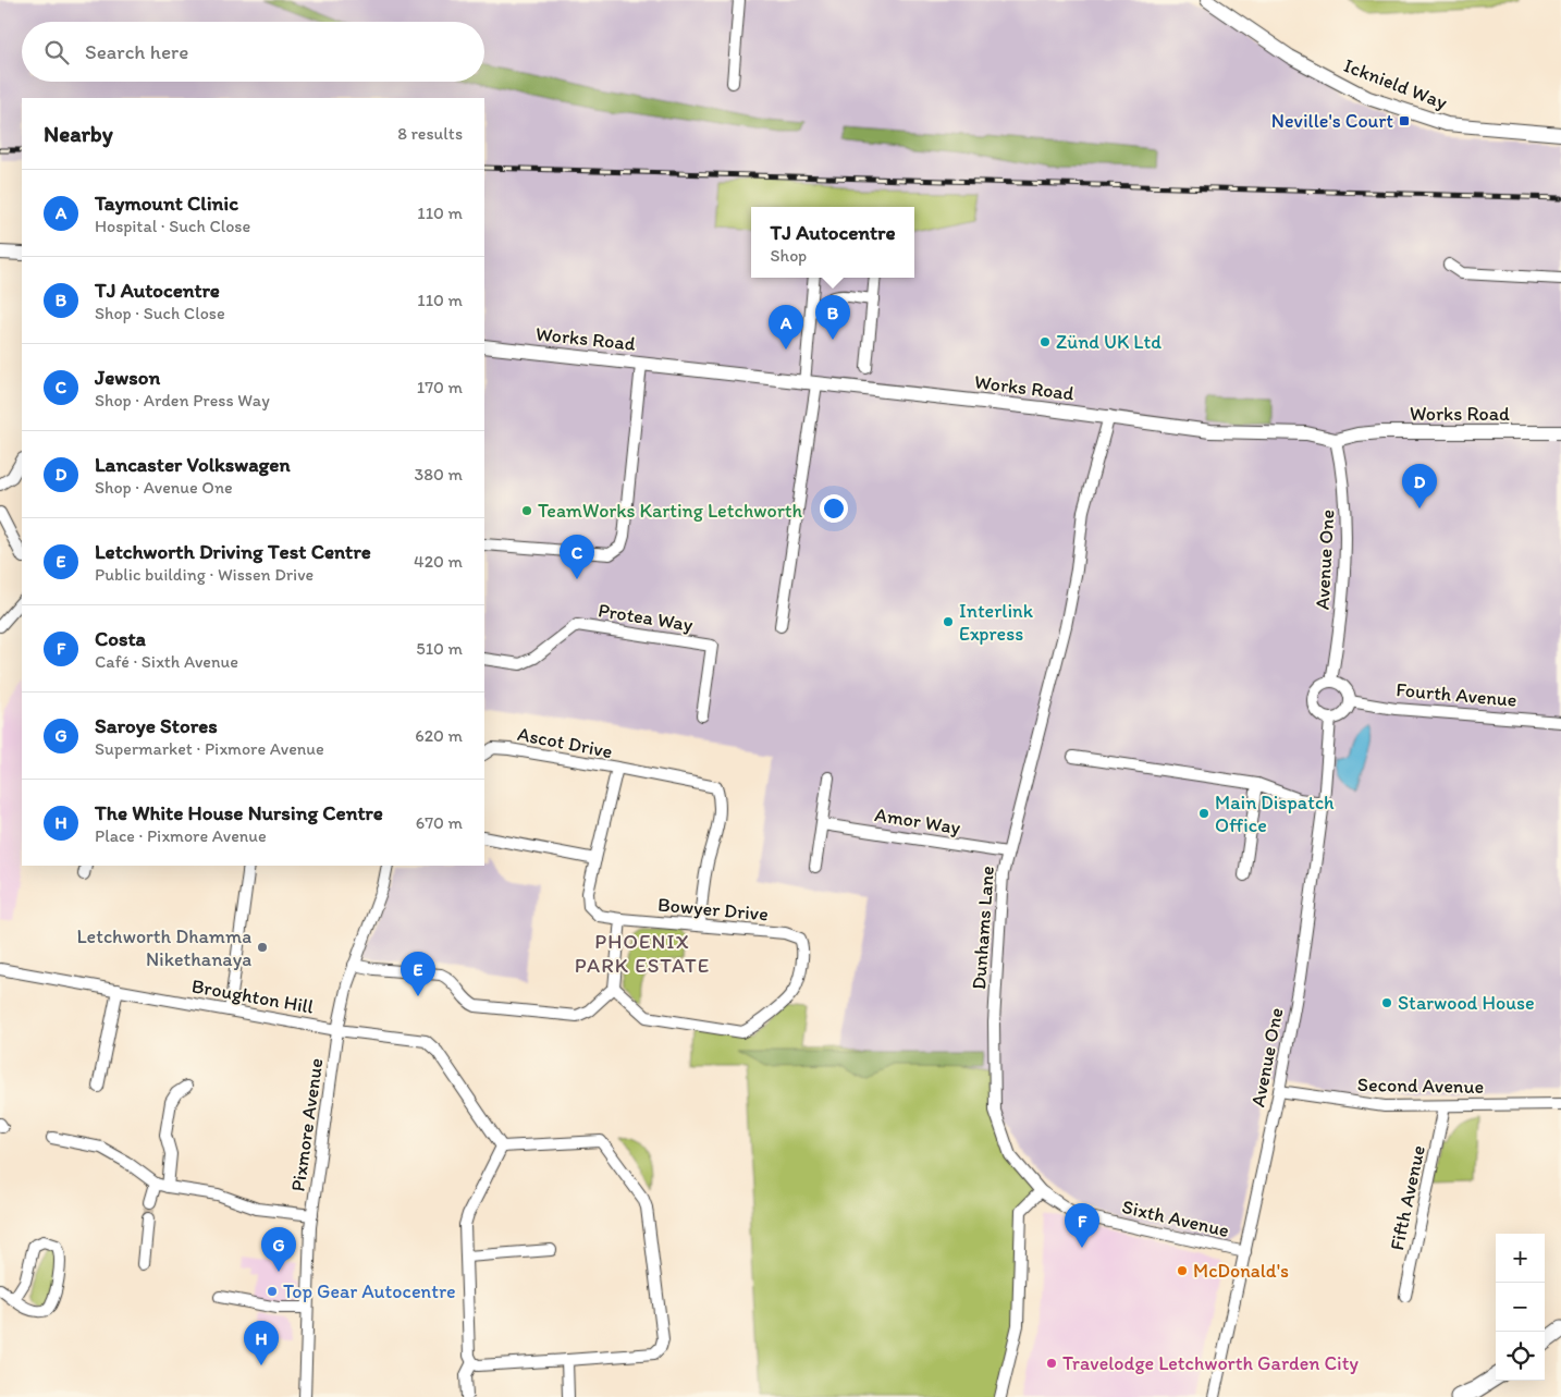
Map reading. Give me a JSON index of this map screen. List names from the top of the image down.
{
  "streets": {
    "street": [
      "Icknield Way",
      "Works Road",
      "Avenue One",
      "Protea Way",
      "Fourth Avenue",
      "Ascot Drive",
      "Amor Way",
      "Bowyer Drive",
      "Dunhams Lane",
      "Broughton Hill",
      "Second Avenue",
      "Pixmore Avenue",
      "Fifth Avenue",
      "Sixth Avenue"
    ]
  },
  "crossings": [
    ["Works Road", "Avenue One"],
    ["Works Road", "Dunhams Lane"],
    ["Avenue One", "Fourth Avenue"],
    ["Avenue One", "Second Avenue"],
    ["Avenue One", "Sixth Avenue"],
    ["Ascot Drive", "Bowyer Drive"],
    ["Amor Way", "Dunhams Lane"],
    ["Dunhams Lane", "Sixth Avenue"],
    ["Broughton Hill", "Pixmore Avenue"],
    ["Second Avenue", "Fifth Avenue"]
  ],
  "districts": ["PHOENIX PARK ESTATE"],
  "places": {
    "transit": ["Neville's Court"],
    "other": [
      "Zünd UK Ltd",
      "TeamWorks Karting Letchworth",
      "Interlink Express",
      "Main Dispatch Office",
      "Letchworth Dhamma Nikethanaya",
      "Starwood House",
      "McDonald's",
      "Top Gear Autocentre",
      "Travelodge Letchworth Garden City"
    ]
  },
  "page": {
    "search": "Search here",
    "heading": ["Nearby", "8 results"],
    "list": [
      {
        "mark": "A",
        "name": "Taymount Clinic",
        "note": "Hospital · Such Close",
        "value": "110 m"
      },
      {
        "mark": "B",
        "name": "TJ Autocentre",
        "note": "Shop · Such Close",
        "value": "110 m"
      },
      {
        "mark": "C",
        "name": "Jewson",
        "note": "Shop · Arden Press Way",
        "value": "170 m"
      },
      {
        "mark": "D",
        "name": "Lancaster Volkswagen",
        "note": "Shop · Avenue One",
        "value": "380 m"
      },
      {
        "mark": "E",
        "name": "Letchworth Driving Test Centre",
        "note": "Public building · Wissen Drive",
        "value": "420 m"
      },
      {
        "mark": "F",
        "name": "Costa",
        "note": "Café · Sixth Avenue",
        "value": "510 m"
      },
      {
        "mark": "G",
        "name": "Saroye Stores",
        "note": "Supermarket · Pixmore Avenue",
        "value": "620 m"
      },
      {
        "mark": "H",
        "name": "The White House Nursing Centre",
        "note": "Place · Pixmore Avenue",
        "value": "670 m"
      }
    ],
    "popup": ["TJ Autocentre", "Shop"],
    "pins": [
      "B",
      "A",
      "D",
      "C",
      "E",
      "F",
      "G",
      "H"
    ],
    "map_buttons": ["+", "−"]
  }
}
